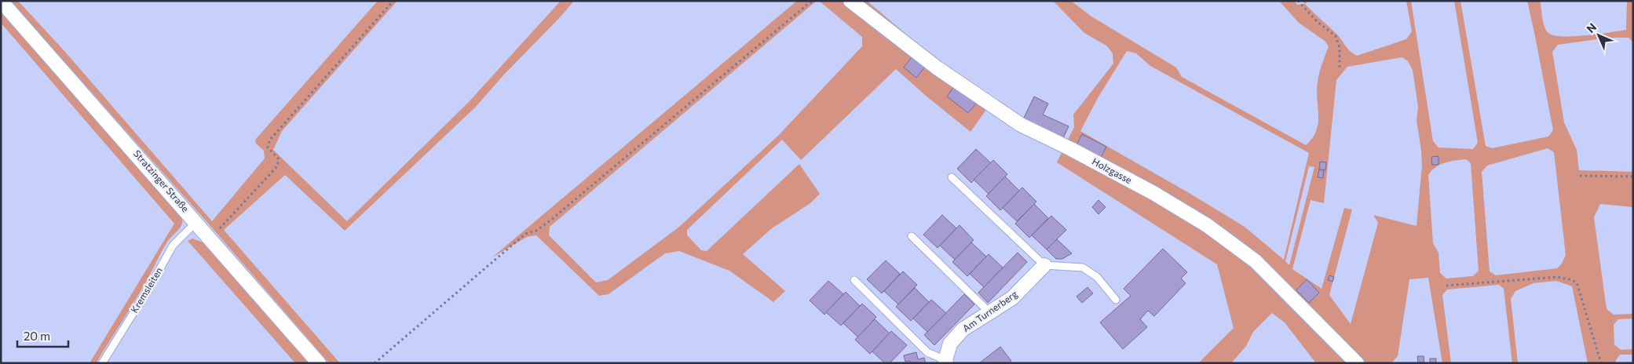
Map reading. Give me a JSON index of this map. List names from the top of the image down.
{
  "streets": {
    "street": ["Holzgasse", "Stratzinger Straße", "Am Turnerberg"],
    "lane": ["Kremsleiten"]
  },
  "crossings": [
    ["Stratzinger Straße", "Kremsleiten"]
  ],
  "scale_bar": "20 m",
  "north": "top left"
}
